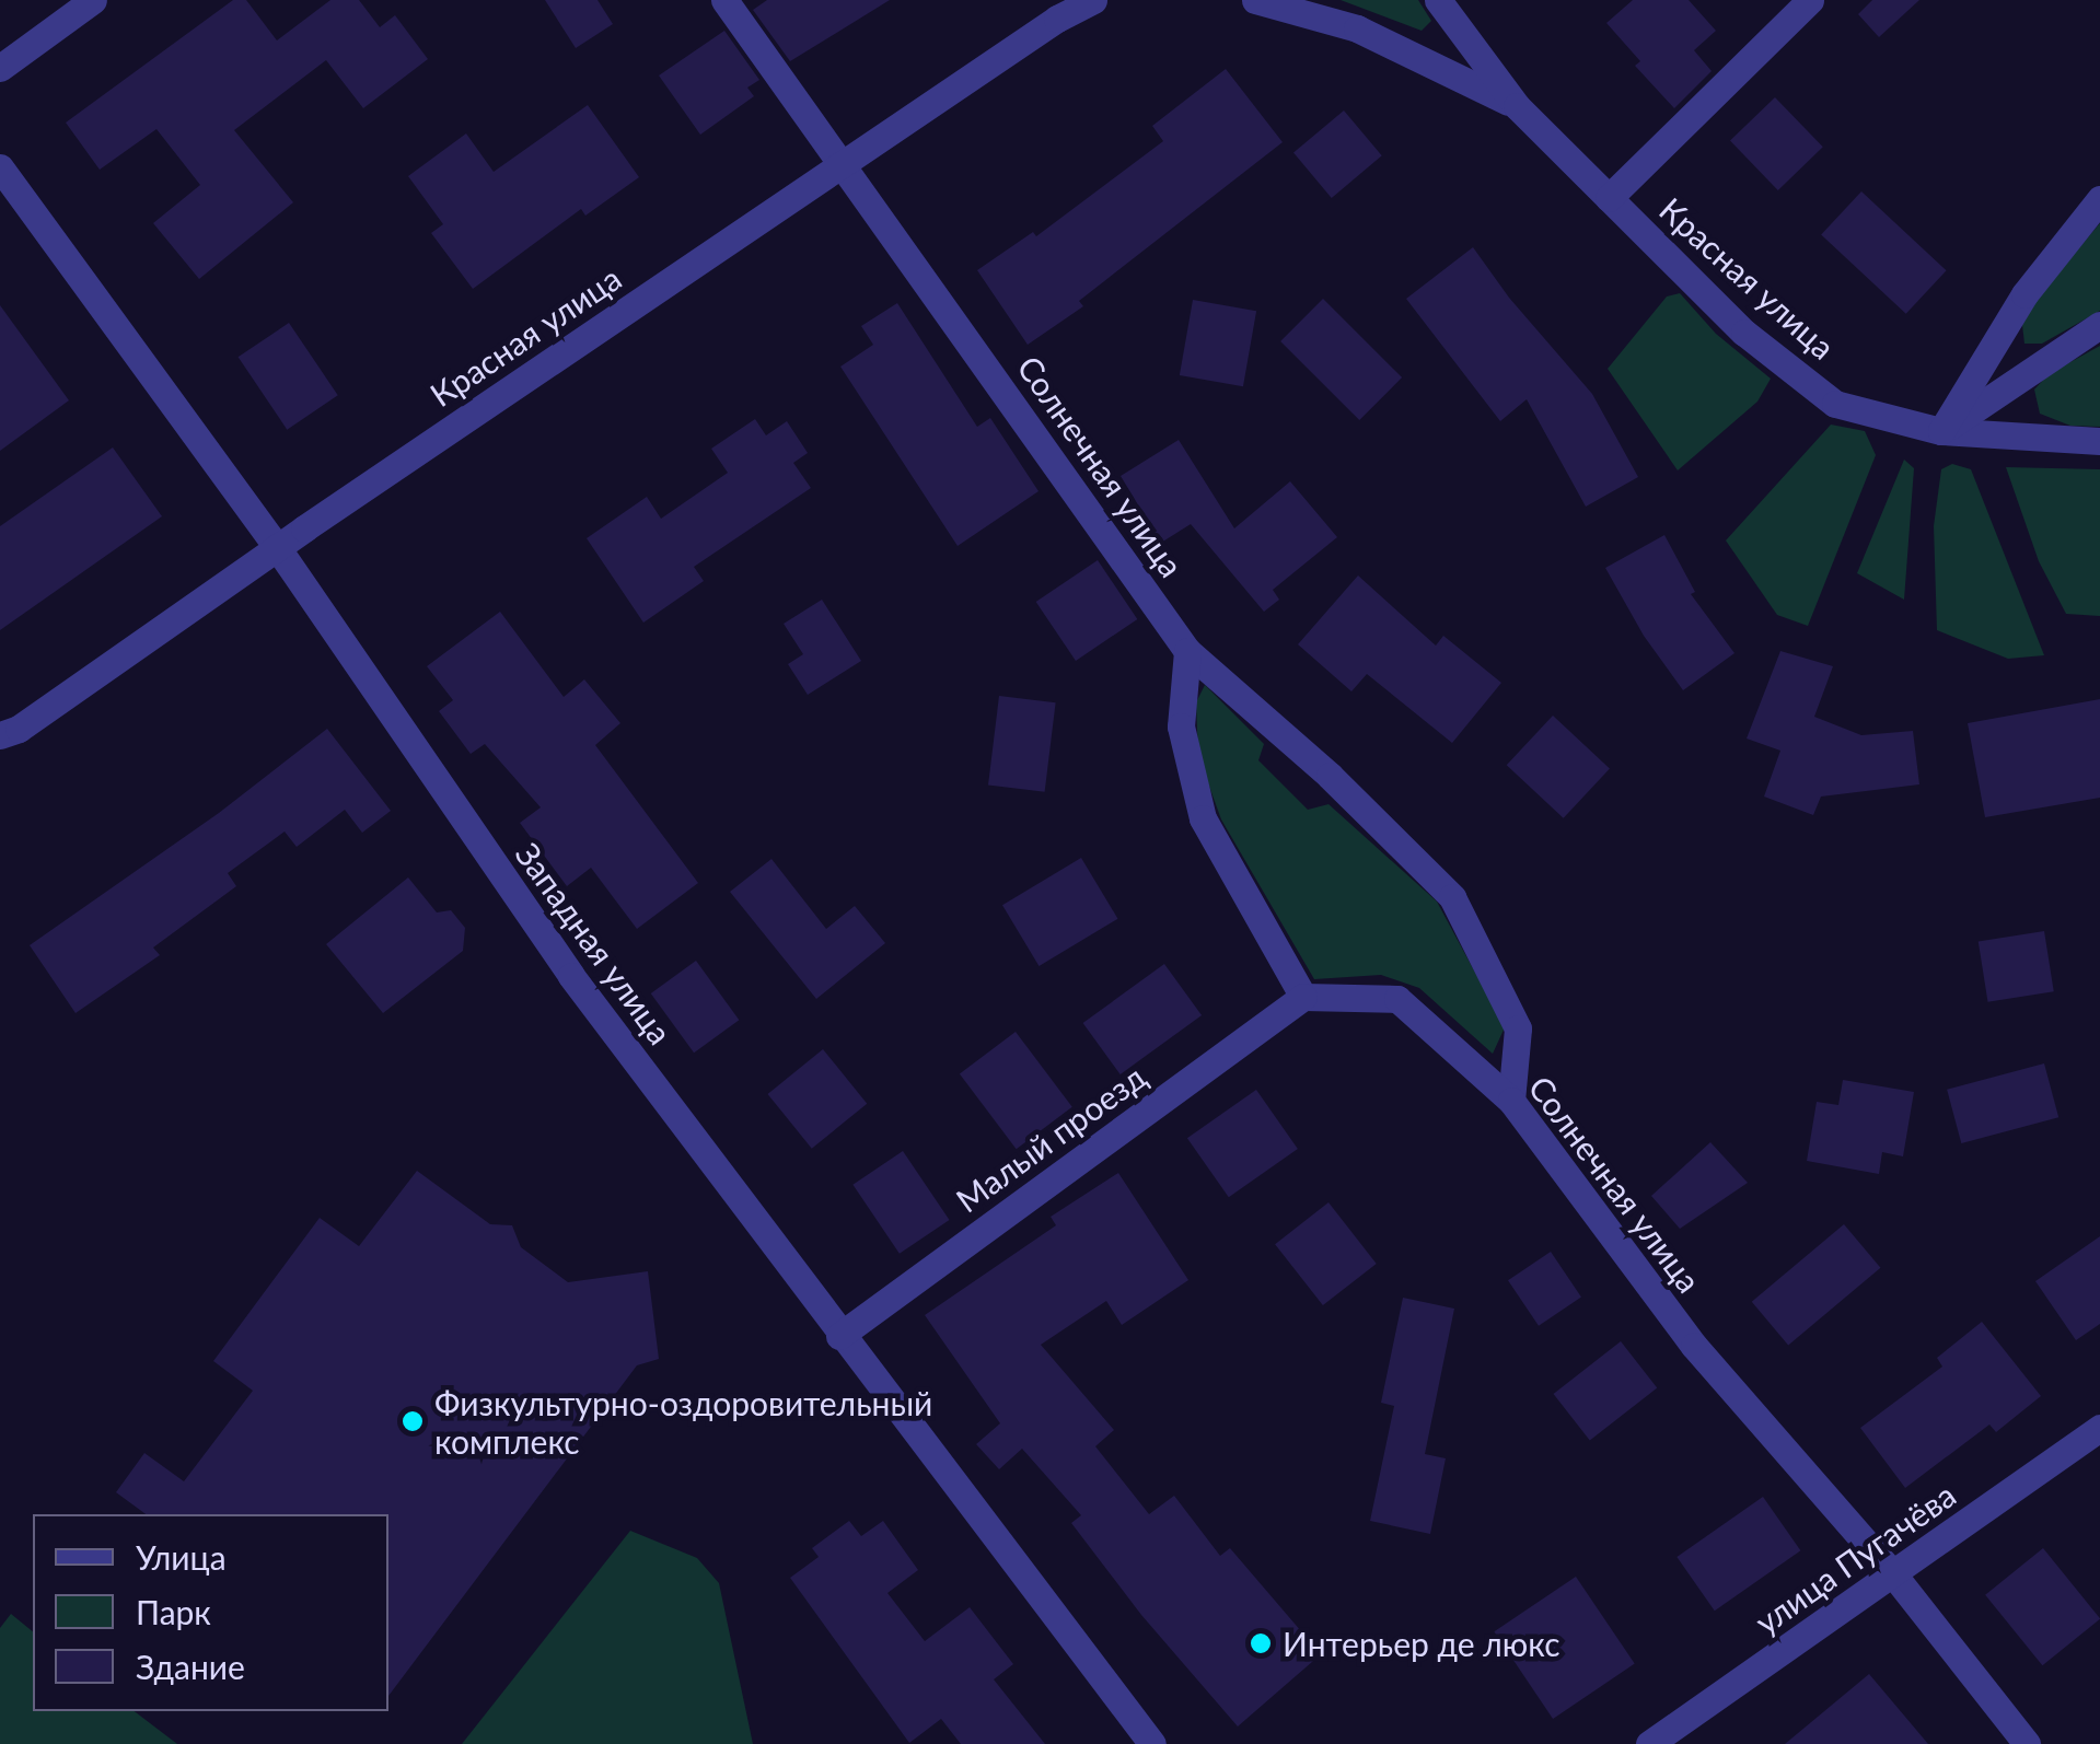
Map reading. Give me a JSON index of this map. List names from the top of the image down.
{
  "streets": {
    "street": [
      "Красная улица",
      "Солнечная улица",
      "Западная улица",
      "Малый проезд",
      "улица Пугачёва"
    ]
  },
  "crossings": [
    ["Красная улица", "Солнечная улица"],
    ["Красная улица", "Западная улица"],
    ["Солнечная улица", "Малый проезд"],
    ["Солнечная улица", "улица Пугачёва"],
    ["Западная улица", "Малый проезд"]
  ],
  "places": ["Физкультурно-оздоровительный комплекс", "Интерьер де люкс"],
  "legend": ["Улица", "Парк", "Здание"]
}
